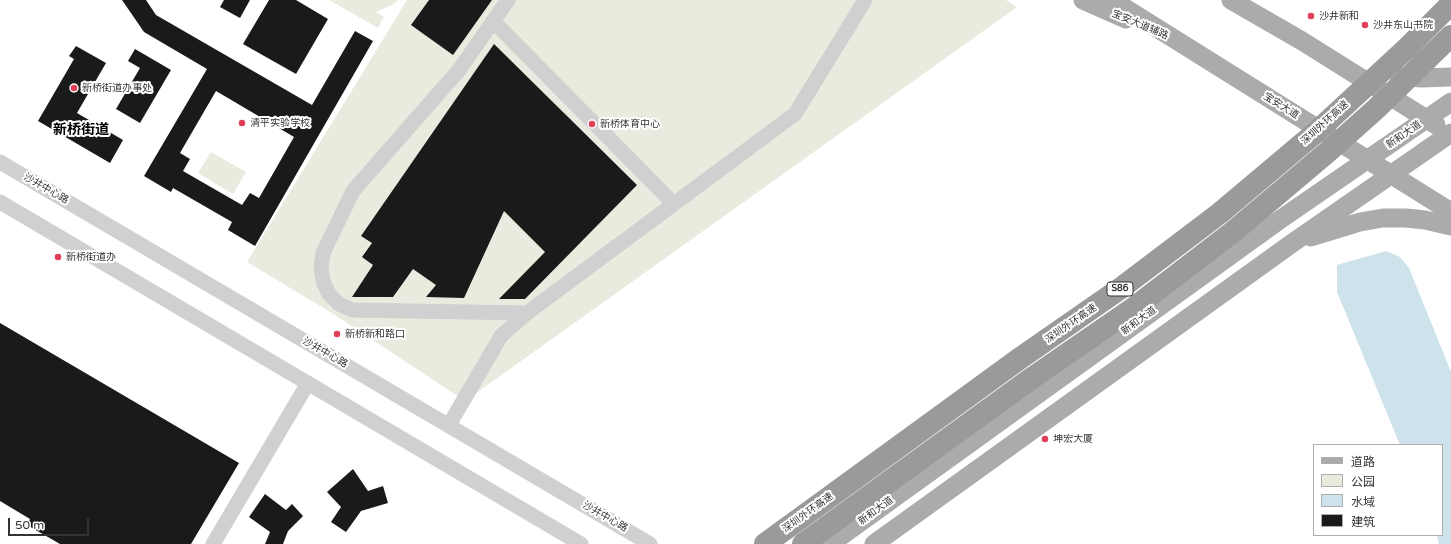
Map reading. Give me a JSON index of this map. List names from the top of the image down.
{
  "streets": {
    "highway": ["深圳外环高速", "S86"],
    "main road": ["宝安大道辅路", "宝安大道", "新和大道"],
    "street": ["沙井中心路"]
  },
  "crossings": [
    ["宝安大道辅路", "宝安大道"],
    ["宝安大道", "新和大道"]
  ],
  "districts": ["新桥街道"],
  "places": [
    "沙井新和",
    "沙井东山书院",
    "新桥街道办事处",
    "清平实验学校",
    "新桥体育中心",
    "新桥街道办",
    "新桥新和路口",
    "坤宏大厦"
  ],
  "legend": [
    "道路",
    "公园",
    "水域",
    "建筑"
  ],
  "scale_bar": "50 m"
}
